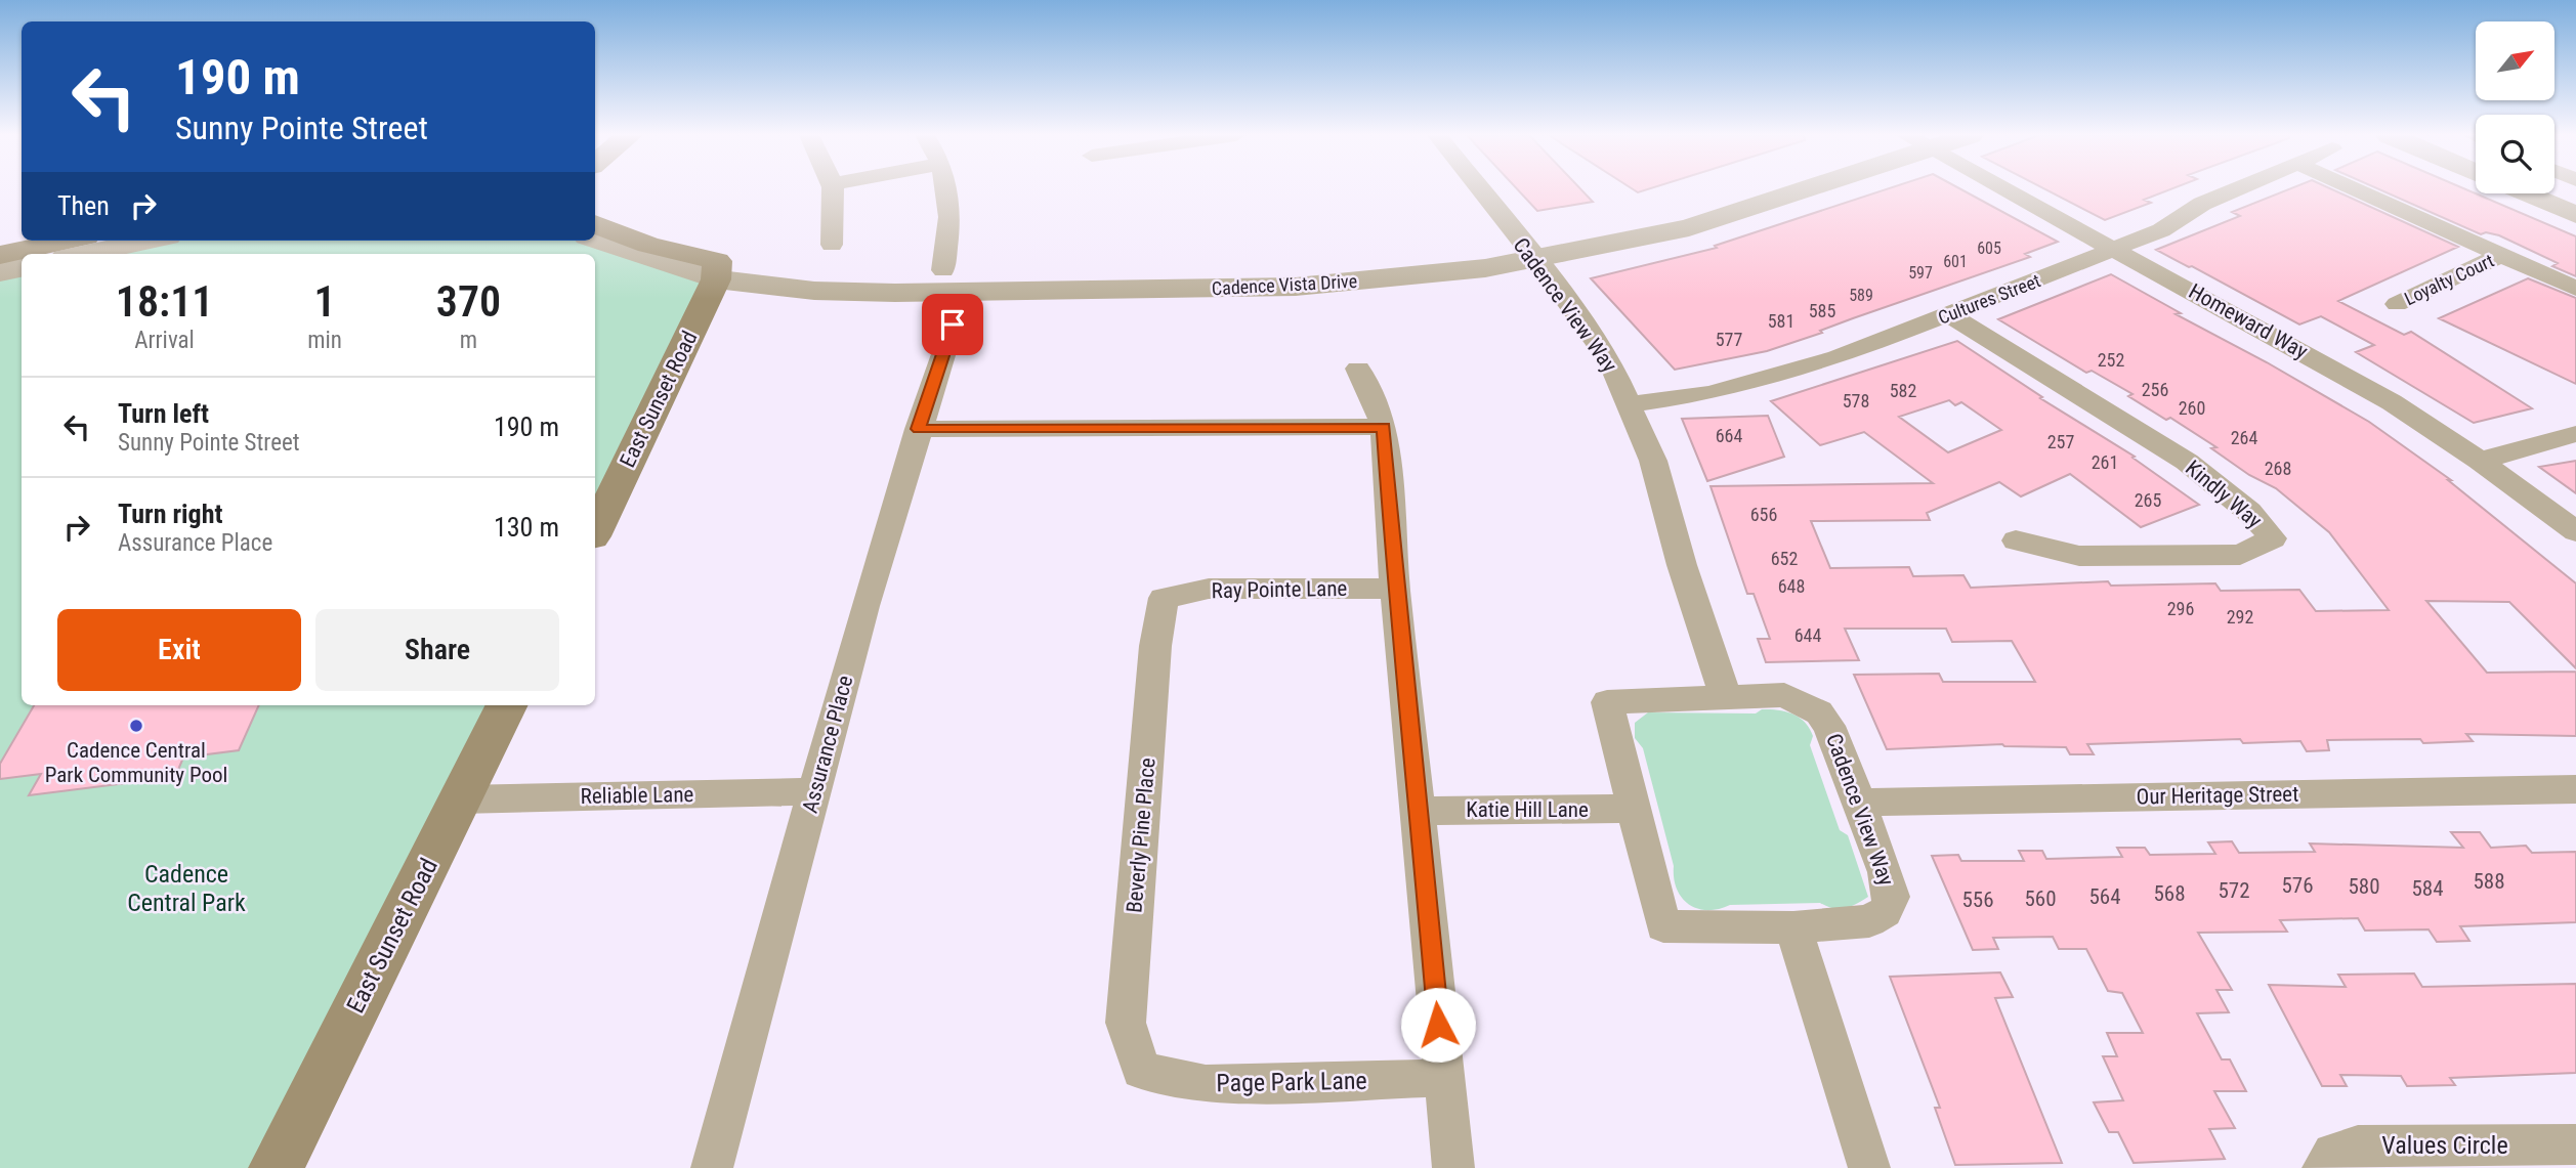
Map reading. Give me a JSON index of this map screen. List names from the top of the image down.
{
  "streets": {
    "main road": ["Cadence Vista Drive", "East Sunset Road"],
    "street": [
      "Loyalty Court",
      "Cultures Street",
      "Cadence View Way",
      "Homeward Way",
      "Kindly Way",
      "Ray Pointe Lane",
      "Assurance Place",
      "Reliable Lane",
      "Our Heritage Street",
      "Katie Hill Lane",
      "Beverly Pine Place",
      "Page Park Lane",
      "Values Circle"
    ]
  },
  "crossings": [
    ["Cadence Vista Drive", "Cadence View Way"],
    ["Cadence Vista Drive", "East Sunset Road"],
    ["Cultures Street", "Cadence View Way"],
    ["Cultures Street", "Homeward Way"],
    ["Cultures Street", "Kindly Way"],
    ["Cadence View Way", "Our Heritage Street"],
    ["Cadence View Way", "Katie Hill Lane"],
    ["East Sunset Road", "Reliable Lane"],
    ["Ray Pointe Lane", "Beverly Pine Place"],
    ["Assurance Place", "Reliable Lane"],
    ["Beverly Pine Place", "Page Park Lane"]
  ],
  "parks": ["Cadence Central Park"],
  "places": ["Cadence Central Park Community Pool"],
  "house_numbers": [
    "605",
    "601",
    "597",
    "589",
    "585",
    "581",
    "577",
    "252",
    "256",
    "582",
    "578",
    "260",
    "664",
    "264",
    "257",
    "261",
    "268",
    "265",
    "656",
    "652",
    "648",
    "296",
    "292",
    "644",
    "588",
    "576",
    "580",
    "584",
    "572",
    "568",
    "564",
    "560",
    "556"
  ],
  "north": "top right",
  "page": {
    "turn": ["190 m", "Sunny Pointe Street"],
    "then": "Then",
    "eta": [
      "18:11",
      "Arrival",
      "1",
      "min",
      "370",
      "m"
    ],
    "list": [
      {
        "name": "Turn left",
        "note": "Sunny Pointe Street",
        "value": "190 m"
      },
      {
        "name": "Turn right",
        "note": "Assurance Place",
        "value": "130 m"
      }
    ],
    "buttons": ["Exit", "Share"]
  }
}
